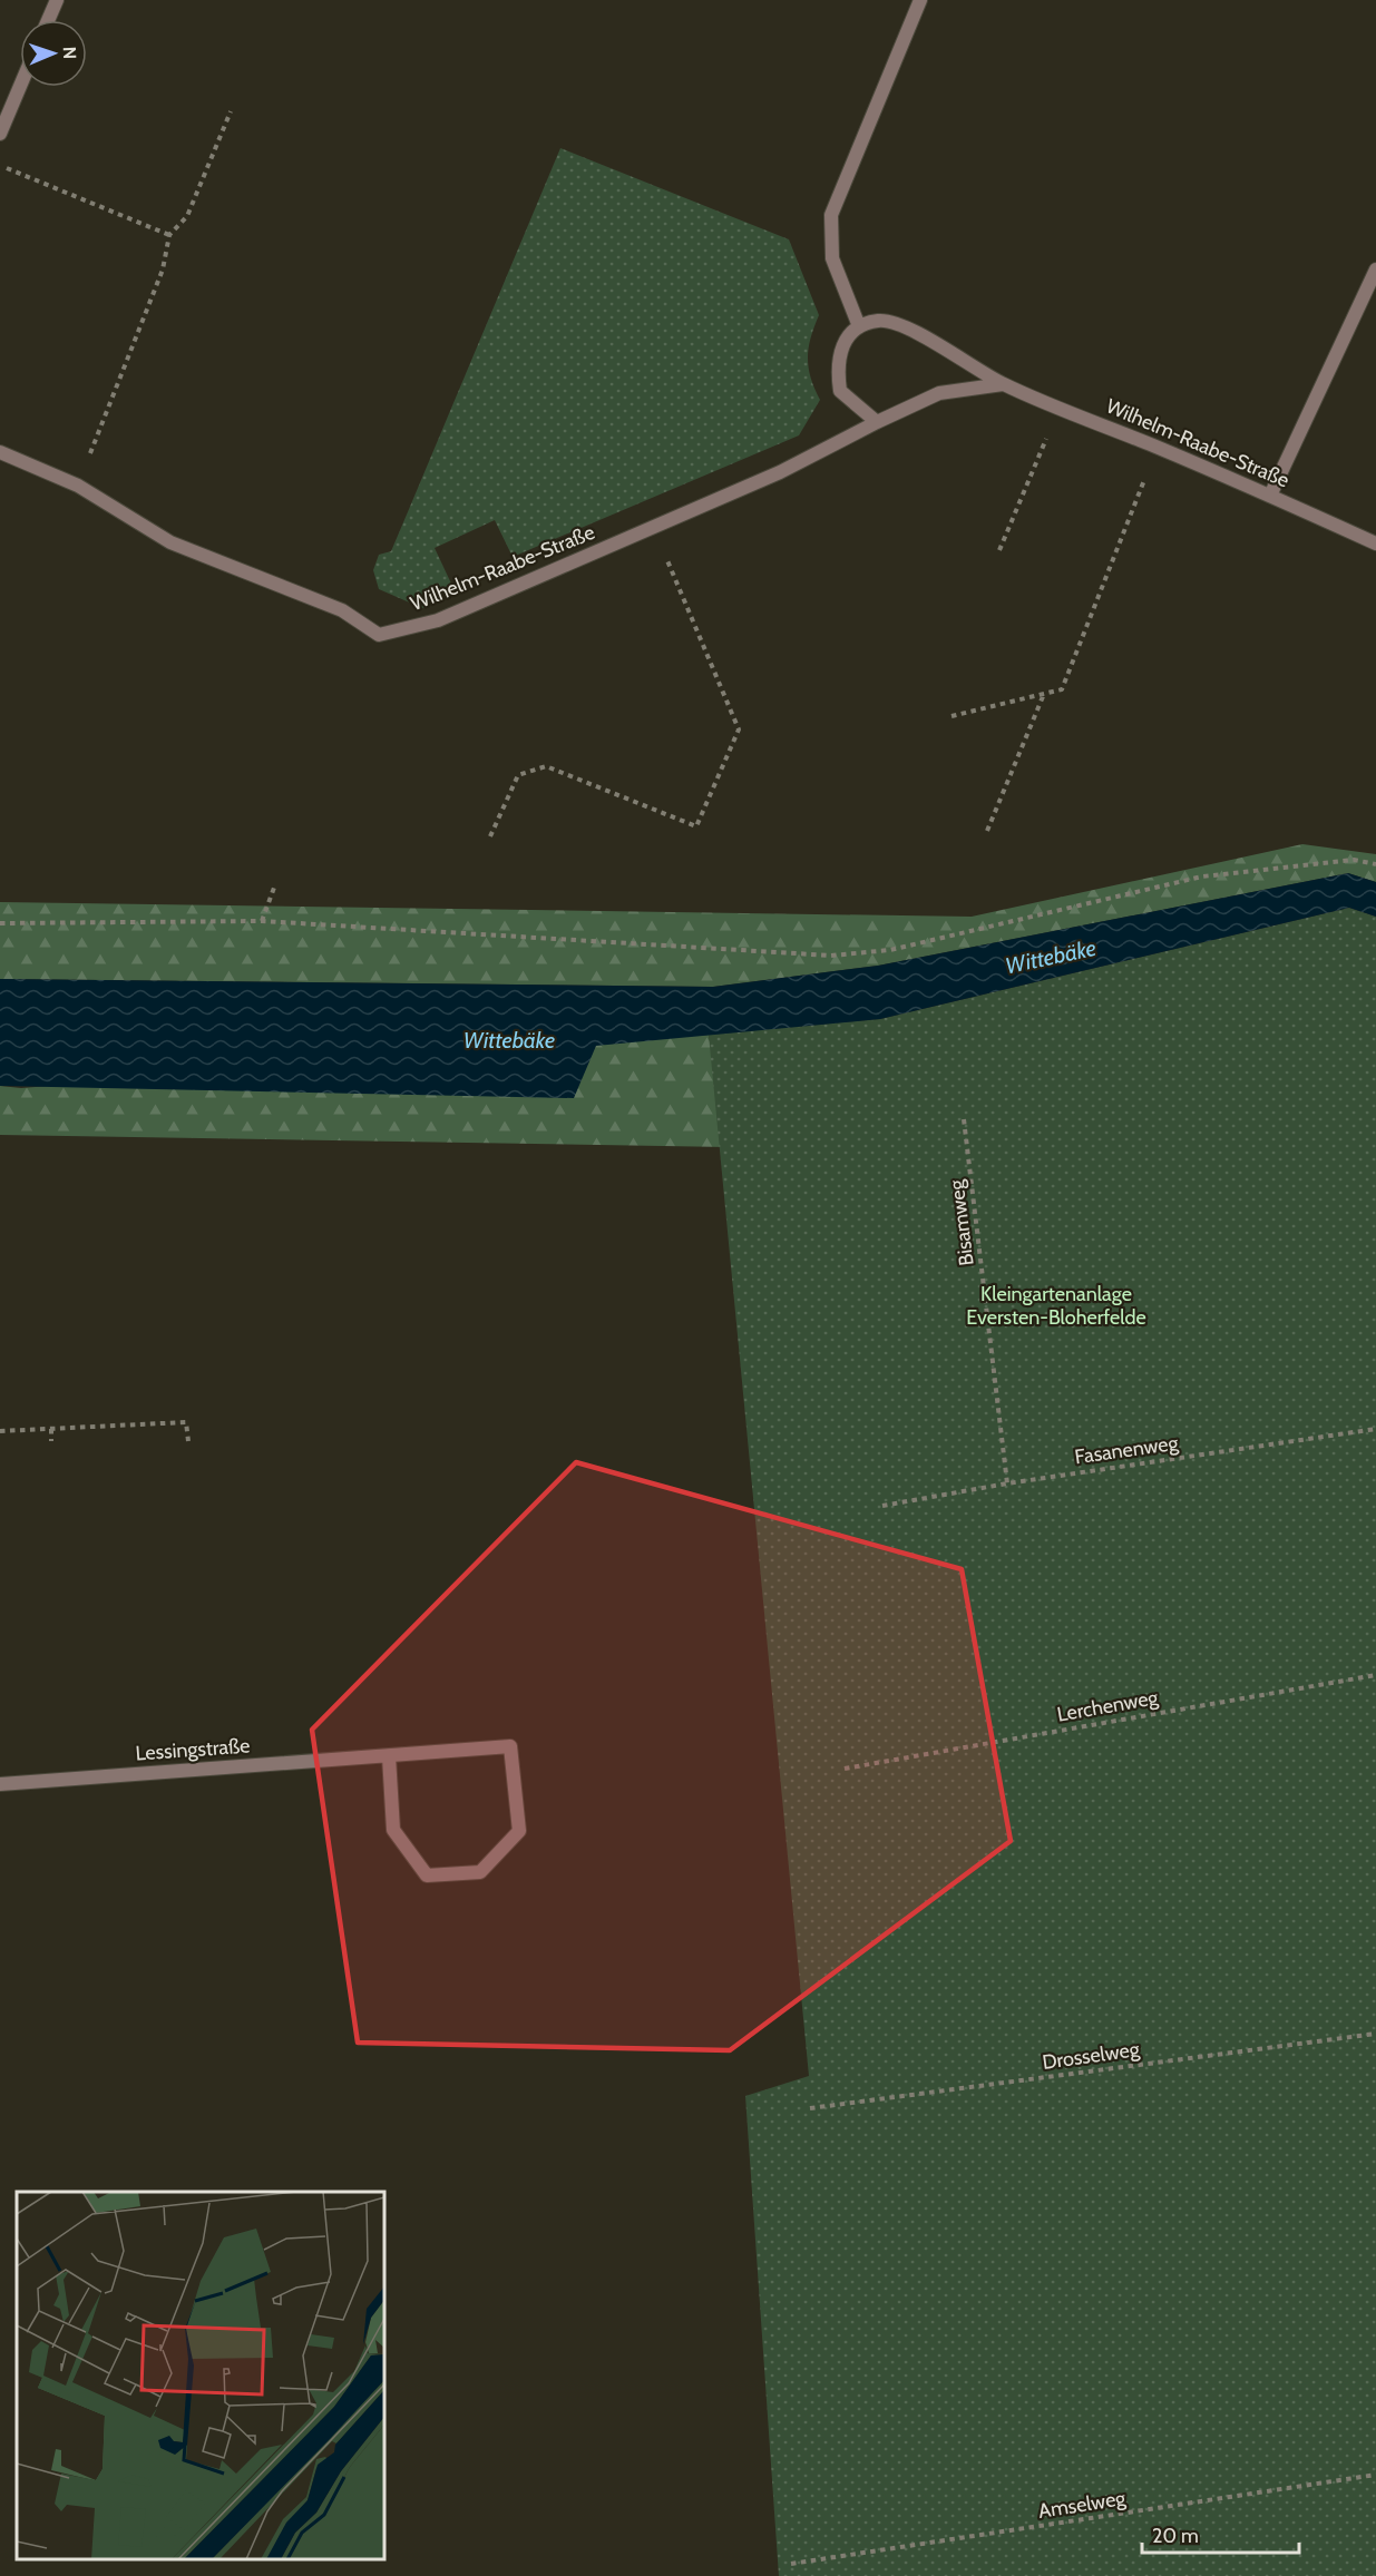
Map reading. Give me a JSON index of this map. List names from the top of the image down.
{
  "streets": {
    "street": ["Wilhelm-Raabe-Straße", "Lessingstraße"],
    "path": [
      "Bisamweg",
      "Fasanenweg",
      "Lerchenweg",
      "Drosselweg",
      "Amselweg"
    ]
  },
  "crossings": [
    ["Bisamweg", "Fasanenweg"]
  ],
  "water": ["Wittebäke"],
  "parks": ["Kleingartenanlage Eversten-Bloherfelde"],
  "scale_bar": "20 m",
  "north": "right"
}
